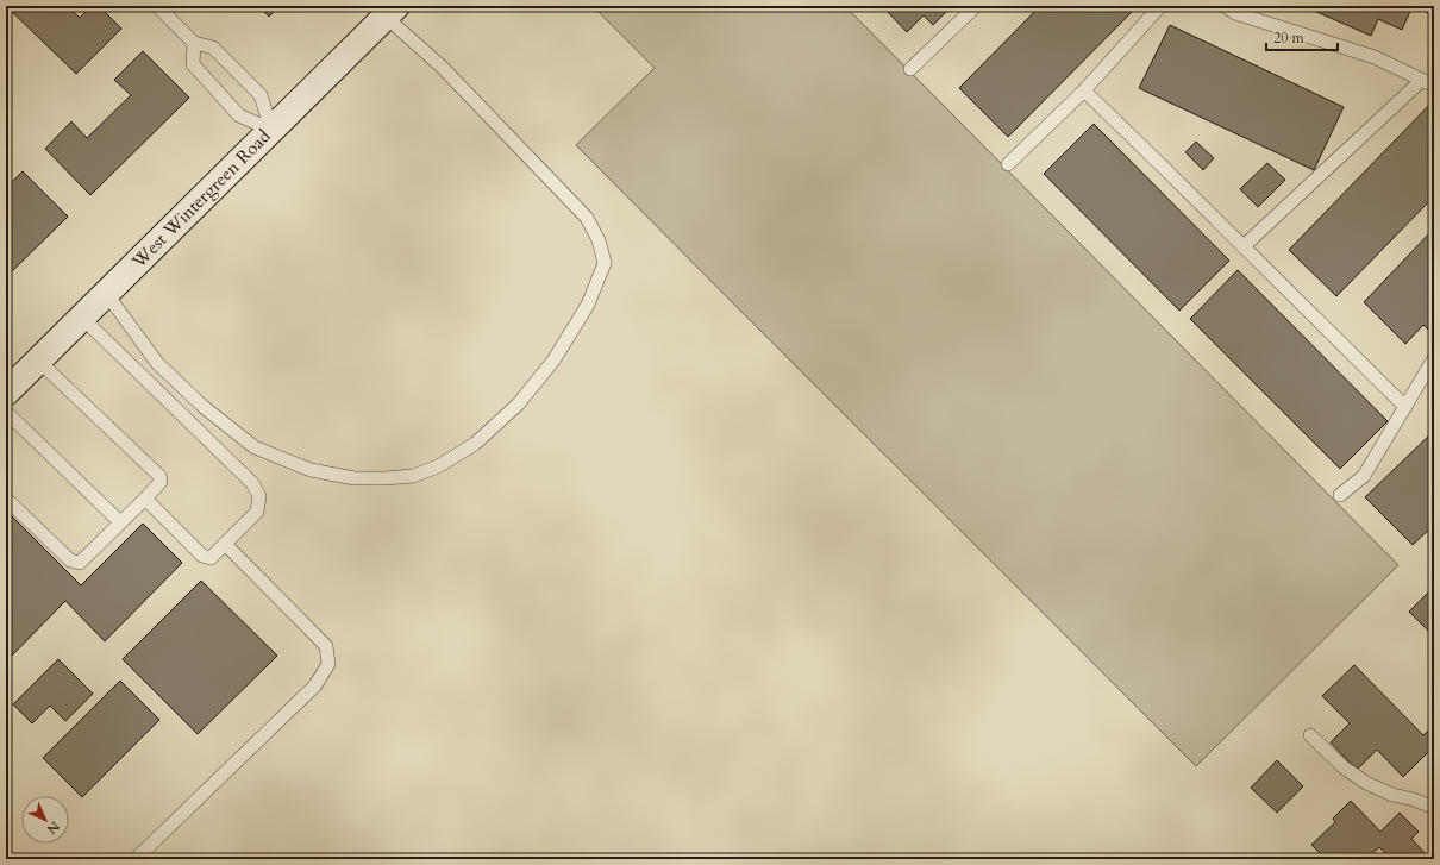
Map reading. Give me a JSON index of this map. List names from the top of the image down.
{
  "streets": {
    "main road": ["West Wintergreen Road"]
  },
  "scale_bar": "20 m",
  "north": "bottom right"
}
